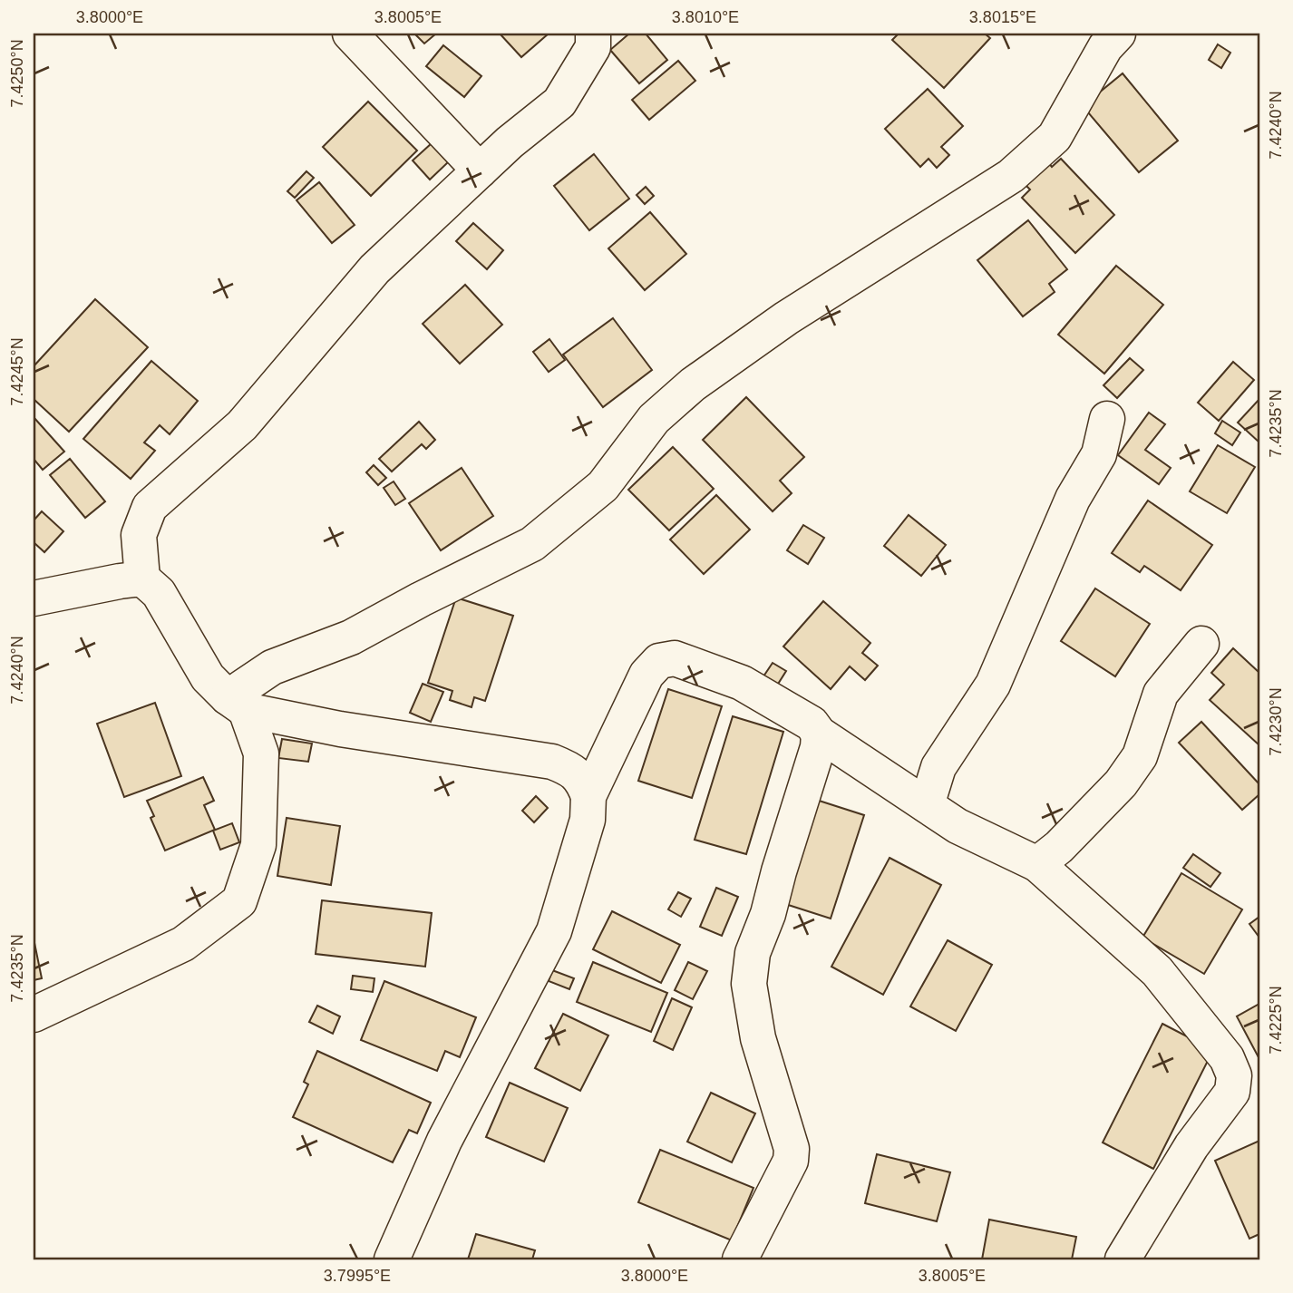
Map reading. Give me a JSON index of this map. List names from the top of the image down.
{
  "coordinates": [
    "3.8000°E",
    "3.8005°E",
    "3.8010°E",
    "3.8015°E",
    "7.4250°N",
    "7.4240°N",
    "7.4245°N",
    "7.4235°N",
    "7.4230°N",
    "7.4225°N",
    "3.7995°E"
  ]
}
